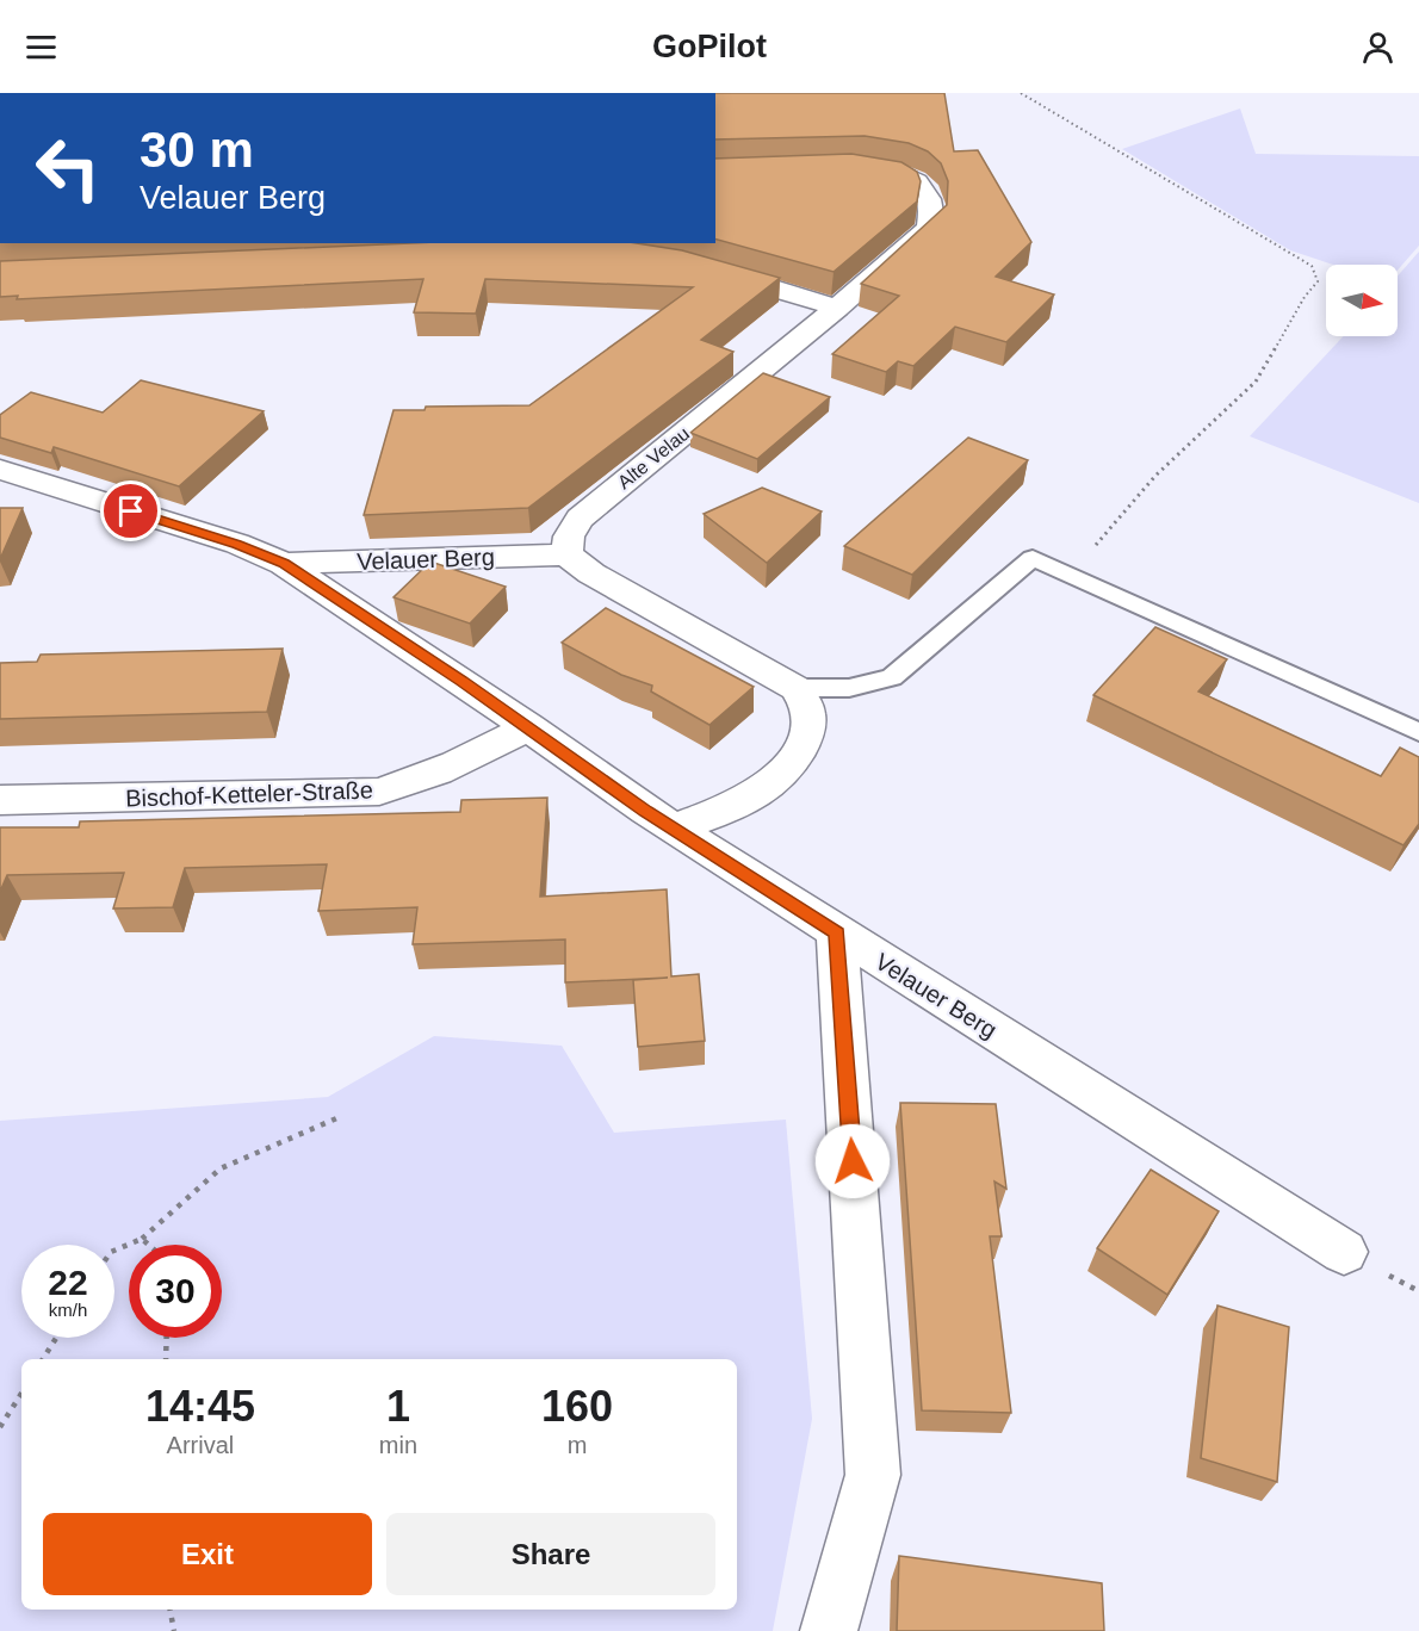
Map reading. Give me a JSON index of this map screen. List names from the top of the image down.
{
  "streets": {
    "street": ["Alte Velau", "Velauer Berg", "Bischof-Ketteler-Straße"]
  },
  "crossings": [
    ["Alte Velau", "Velauer Berg"],
    ["Velauer Berg", "Bischof-Ketteler-Straße"]
  ],
  "north": "right",
  "page": {
    "header": "GoPilot",
    "turn": ["30 m", "Velauer Berg"],
    "speed": "22 km/h",
    "limit": "30",
    "eta": [
      "14:45",
      "Arrival",
      "1",
      "min",
      "160",
      "m"
    ],
    "buttons": ["Exit", "Share"]
  }
}
